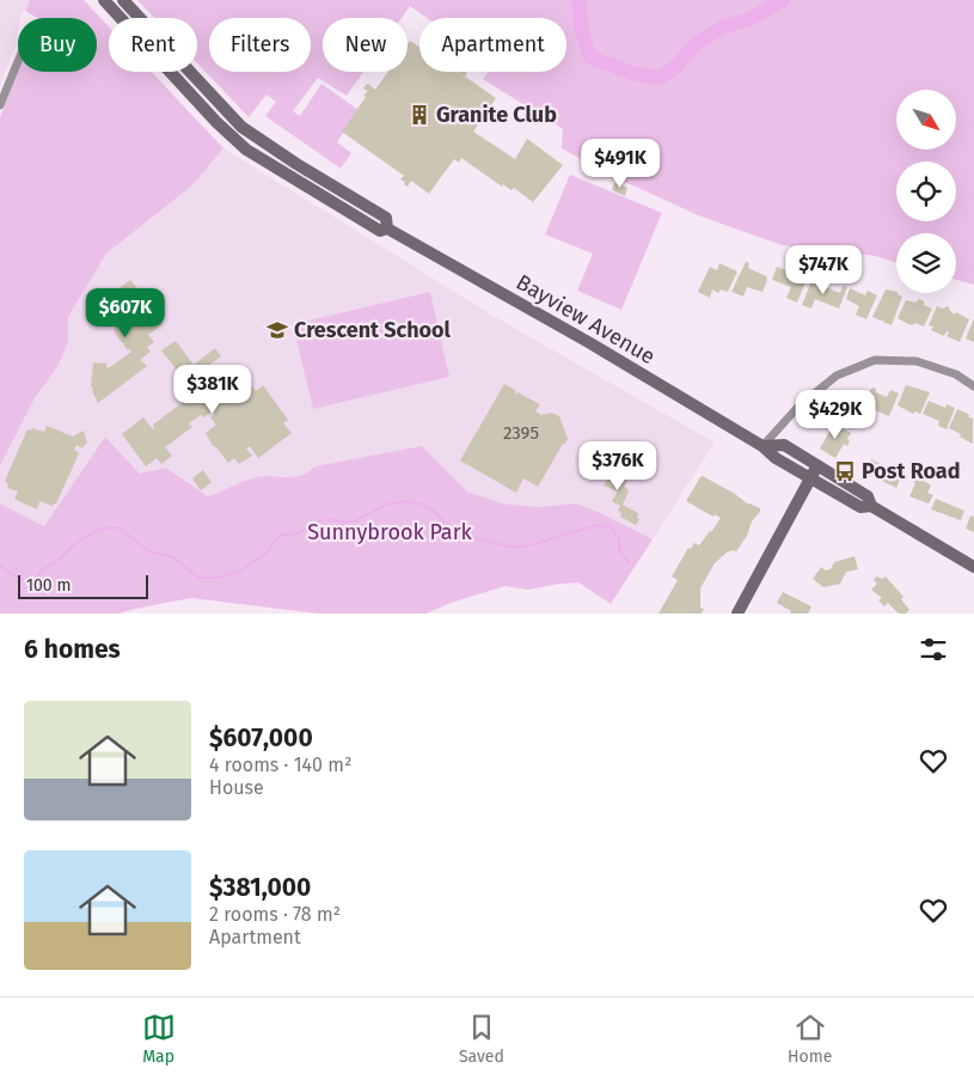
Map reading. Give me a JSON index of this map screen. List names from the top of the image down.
{
  "streets": {
    "main road": ["Bayview Avenue"]
  },
  "parks": ["Sunnybrook Park"],
  "places": {
    "building": ["Granite Club"],
    "school or university": ["Crescent School"],
    "bus stop": ["Post Road"]
  },
  "house_numbers": ["2395"],
  "scale_bar": "100 m",
  "north": "bottom right",
  "page": {
    "chip": [
      "Buy",
      "Rent",
      "Filters",
      "New",
      "Apartment"
    ],
    "price": [
      "$491K",
      "$747K",
      "$607K",
      "$381K",
      "$429K",
      "$376K"
    ],
    "scale": "100 m",
    "heading": "6 homes",
    "list": [
      {
        "name": "$607,000",
        "note": "4 rooms · 140 m² · House"
      },
      {
        "name": "$381,000",
        "note": "2 rooms · 78 m² · Apartment"
      }
    ],
    "tabs": ["Map", "Saved", "Home"]
  }
}
